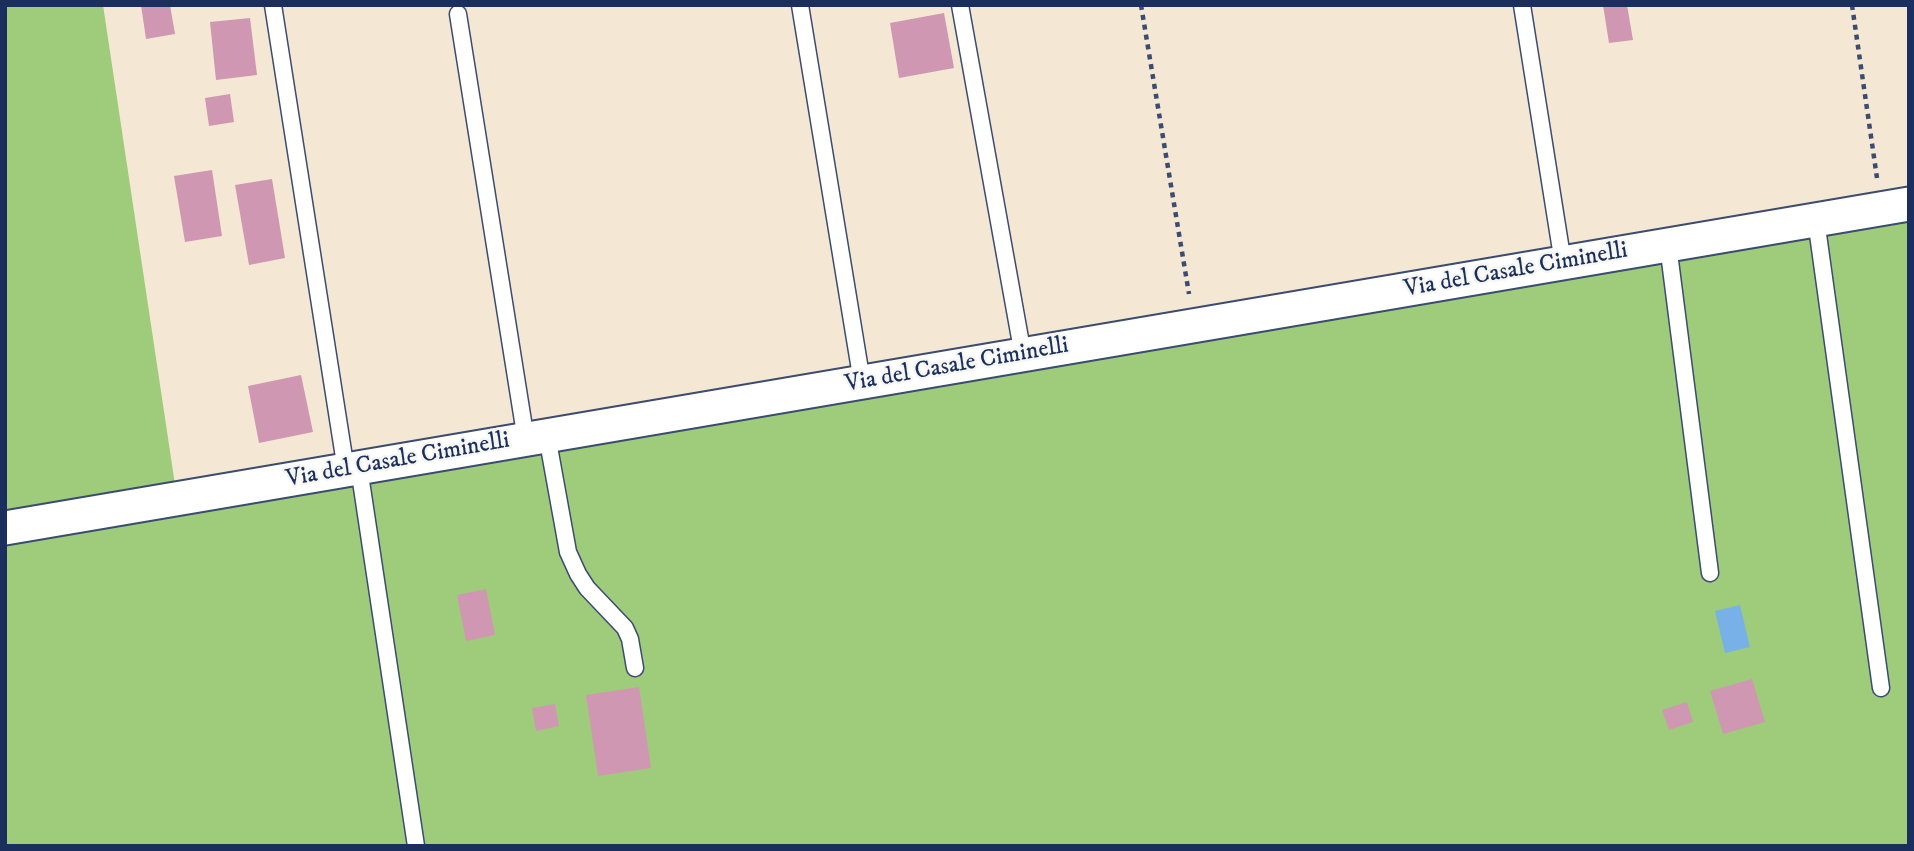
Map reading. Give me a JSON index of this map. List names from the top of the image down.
{
  "streets": {
    "street": ["Via del Casale Ciminelli"]
  }
}
